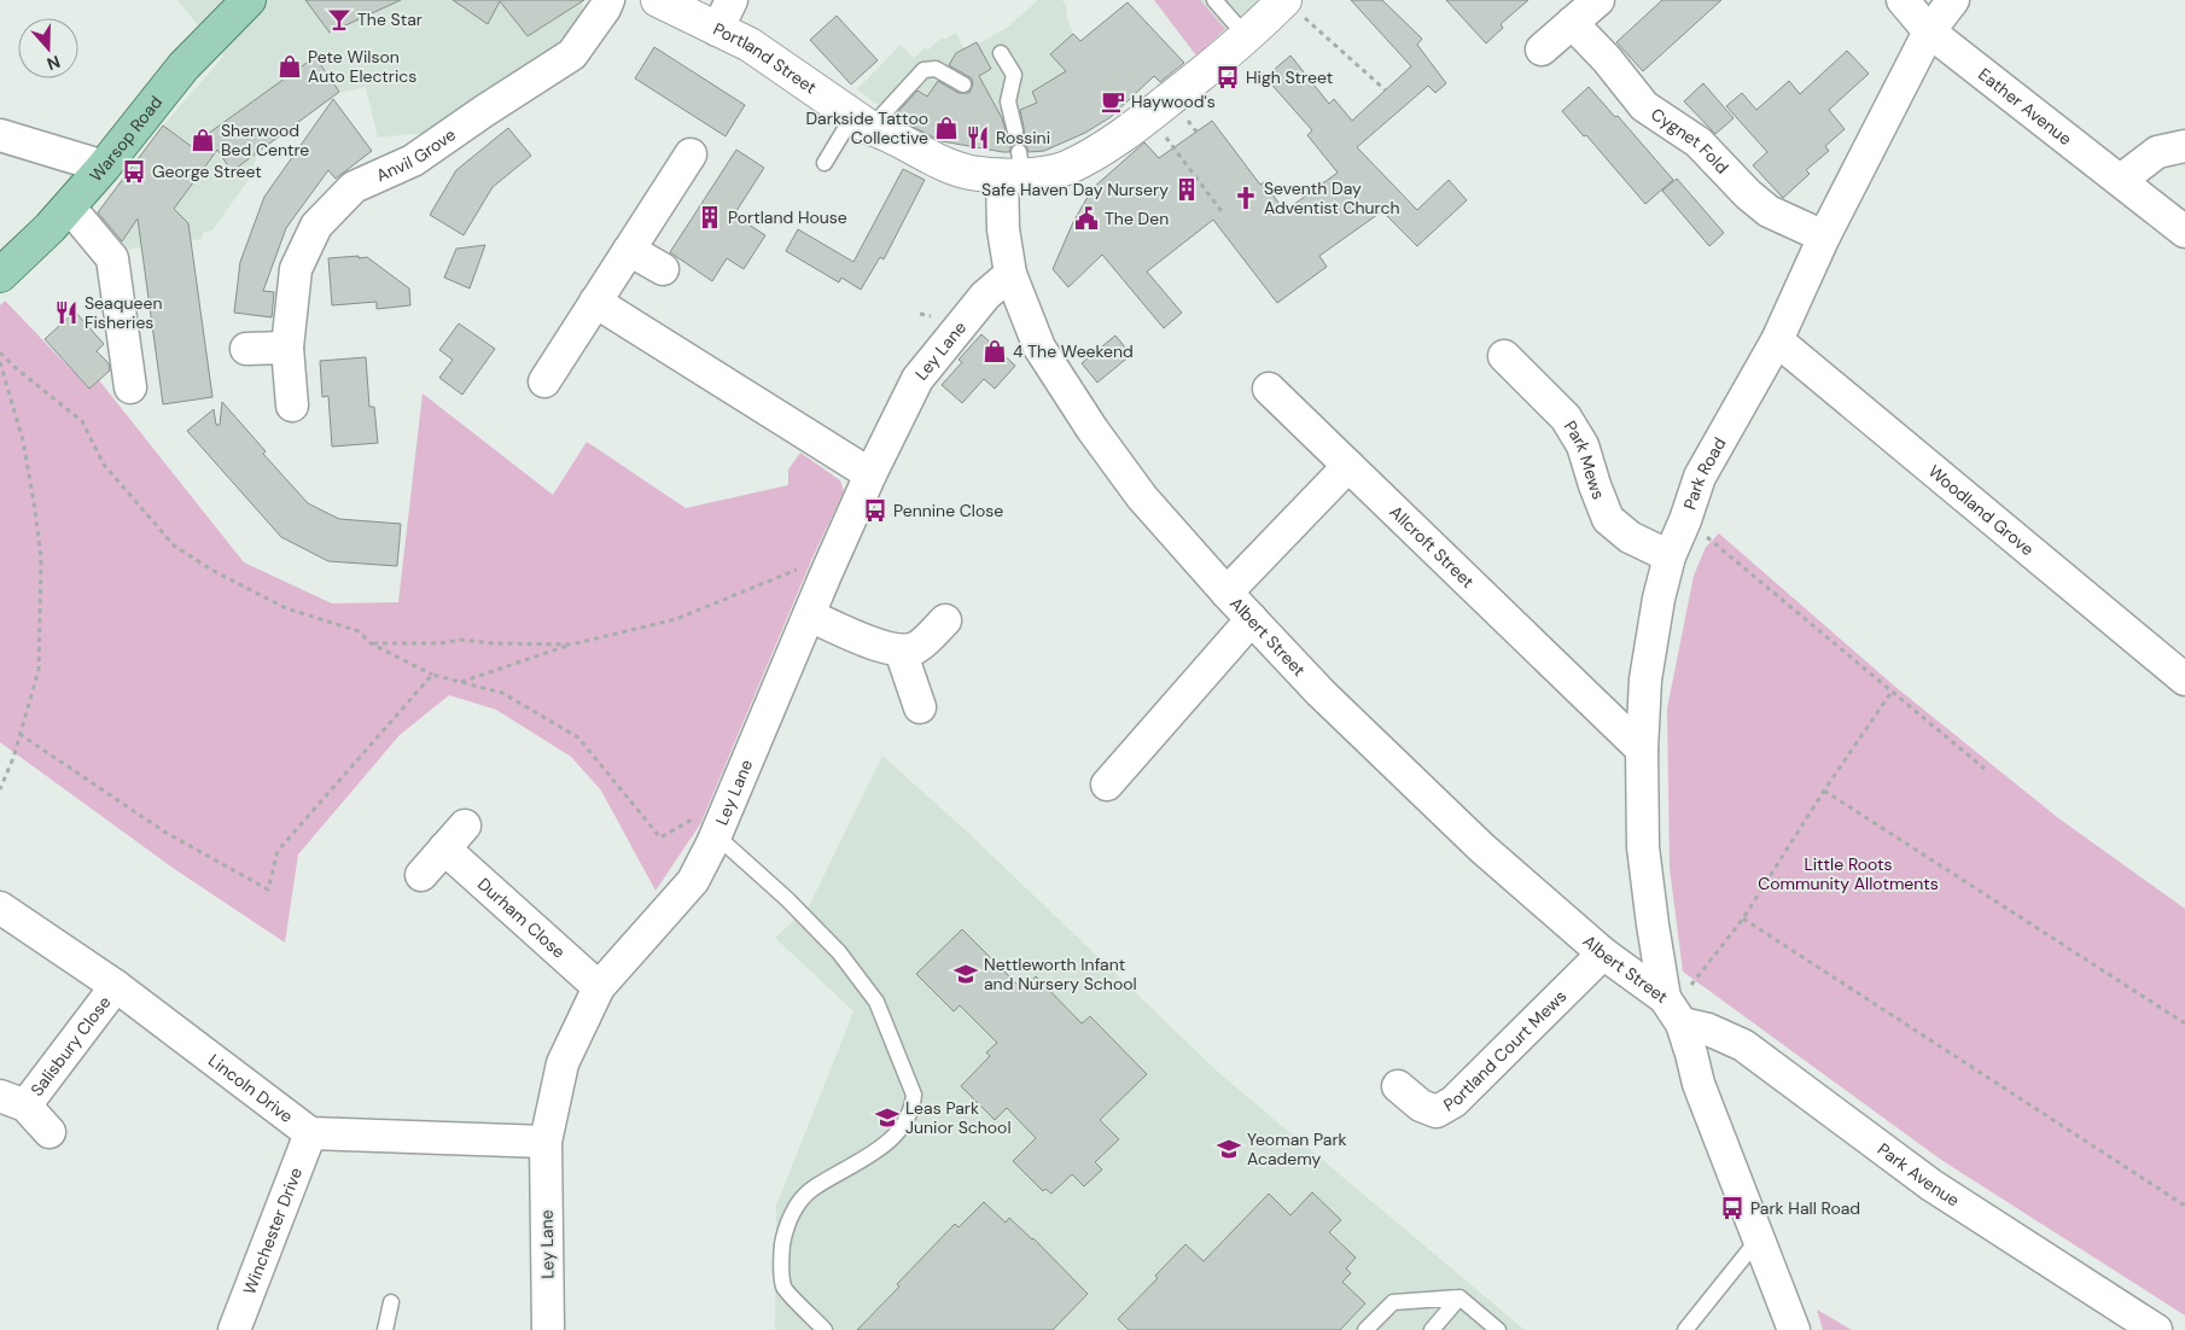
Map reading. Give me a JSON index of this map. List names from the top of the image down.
{
  "streets": {
    "main road": ["Warsop Road"],
    "street": [
      "Portland Street",
      "Eather Avenue",
      "Cygnet Fold",
      "Anvil Grove",
      "Ley Lane",
      "Park Mews",
      "Park Road",
      "Woodland Grove",
      "Allcroft Street",
      "Albert Street",
      "Durham Close",
      "Salisbury Close",
      "Portland Court Mews",
      "Lincoln Drive",
      "Park Avenue",
      "Winchester Drive"
    ]
  },
  "crossings": [
    ["Portland Street", "Albert Street"],
    ["Eather Avenue", "Park Road"],
    ["Cygnet Fold", "Park Road"],
    ["Ley Lane", "Albert Street"],
    ["Ley Lane", "Durham Close"],
    ["Ley Lane", "Lincoln Drive"],
    ["Park Mews", "Park Road"],
    ["Park Road", "Woodland Grove"],
    ["Park Road", "Allcroft Street"],
    ["Park Road", "Albert Street"],
    ["Park Road", "Park Avenue"],
    ["Albert Street", "Portland Court Mews"],
    ["Albert Street", "Park Avenue"],
    ["Salisbury Close", "Lincoln Drive"],
    ["Lincoln Drive", "Winchester Drive"]
  ],
  "parks": ["Little Roots Community Allotments"],
  "places": {
    "bar": ["The Star"],
    "shop": [
      "Pete Wilson Auto Electrics",
      "Darkside Tattoo Collective",
      "Sherwood Bed Centre",
      "4 The Weekend"
    ],
    "bus stop": [
      "High Street",
      "George Street",
      "Pennine Close",
      "Park Hall Road"
    ],
    "cafe": ["Haywood's"],
    "restaurant": ["Rossini", "Seaqueen Fisheries"],
    "building": ["Safe Haven Day Nursery", "Portland House"],
    "church": ["Seventh Day Adventist Church"],
    "public building": ["The Den"],
    "school or university": ["Nettleworth Infant and Nursery School", "Leas Park Junior School", "Yeoman Park Academy"]
  },
  "north": "bottom"
}
